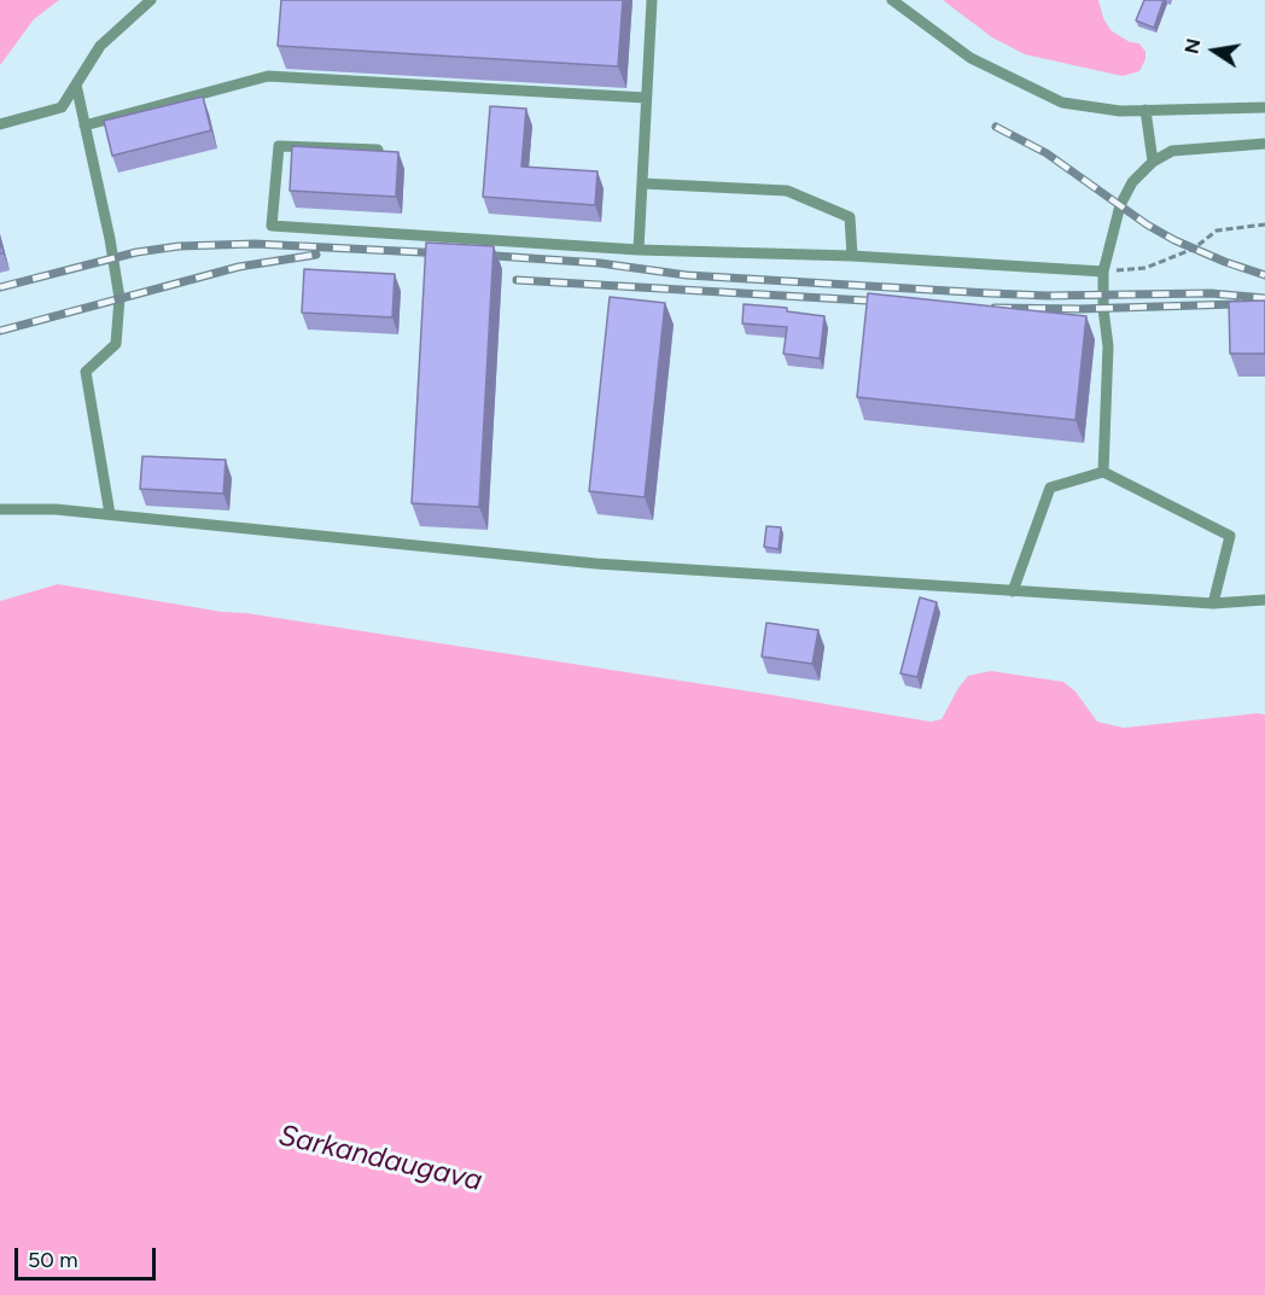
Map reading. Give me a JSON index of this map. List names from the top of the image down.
{
  "water": ["Sarkandaugava"],
  "scale_bar": "50 m",
  "north": "left"
}
